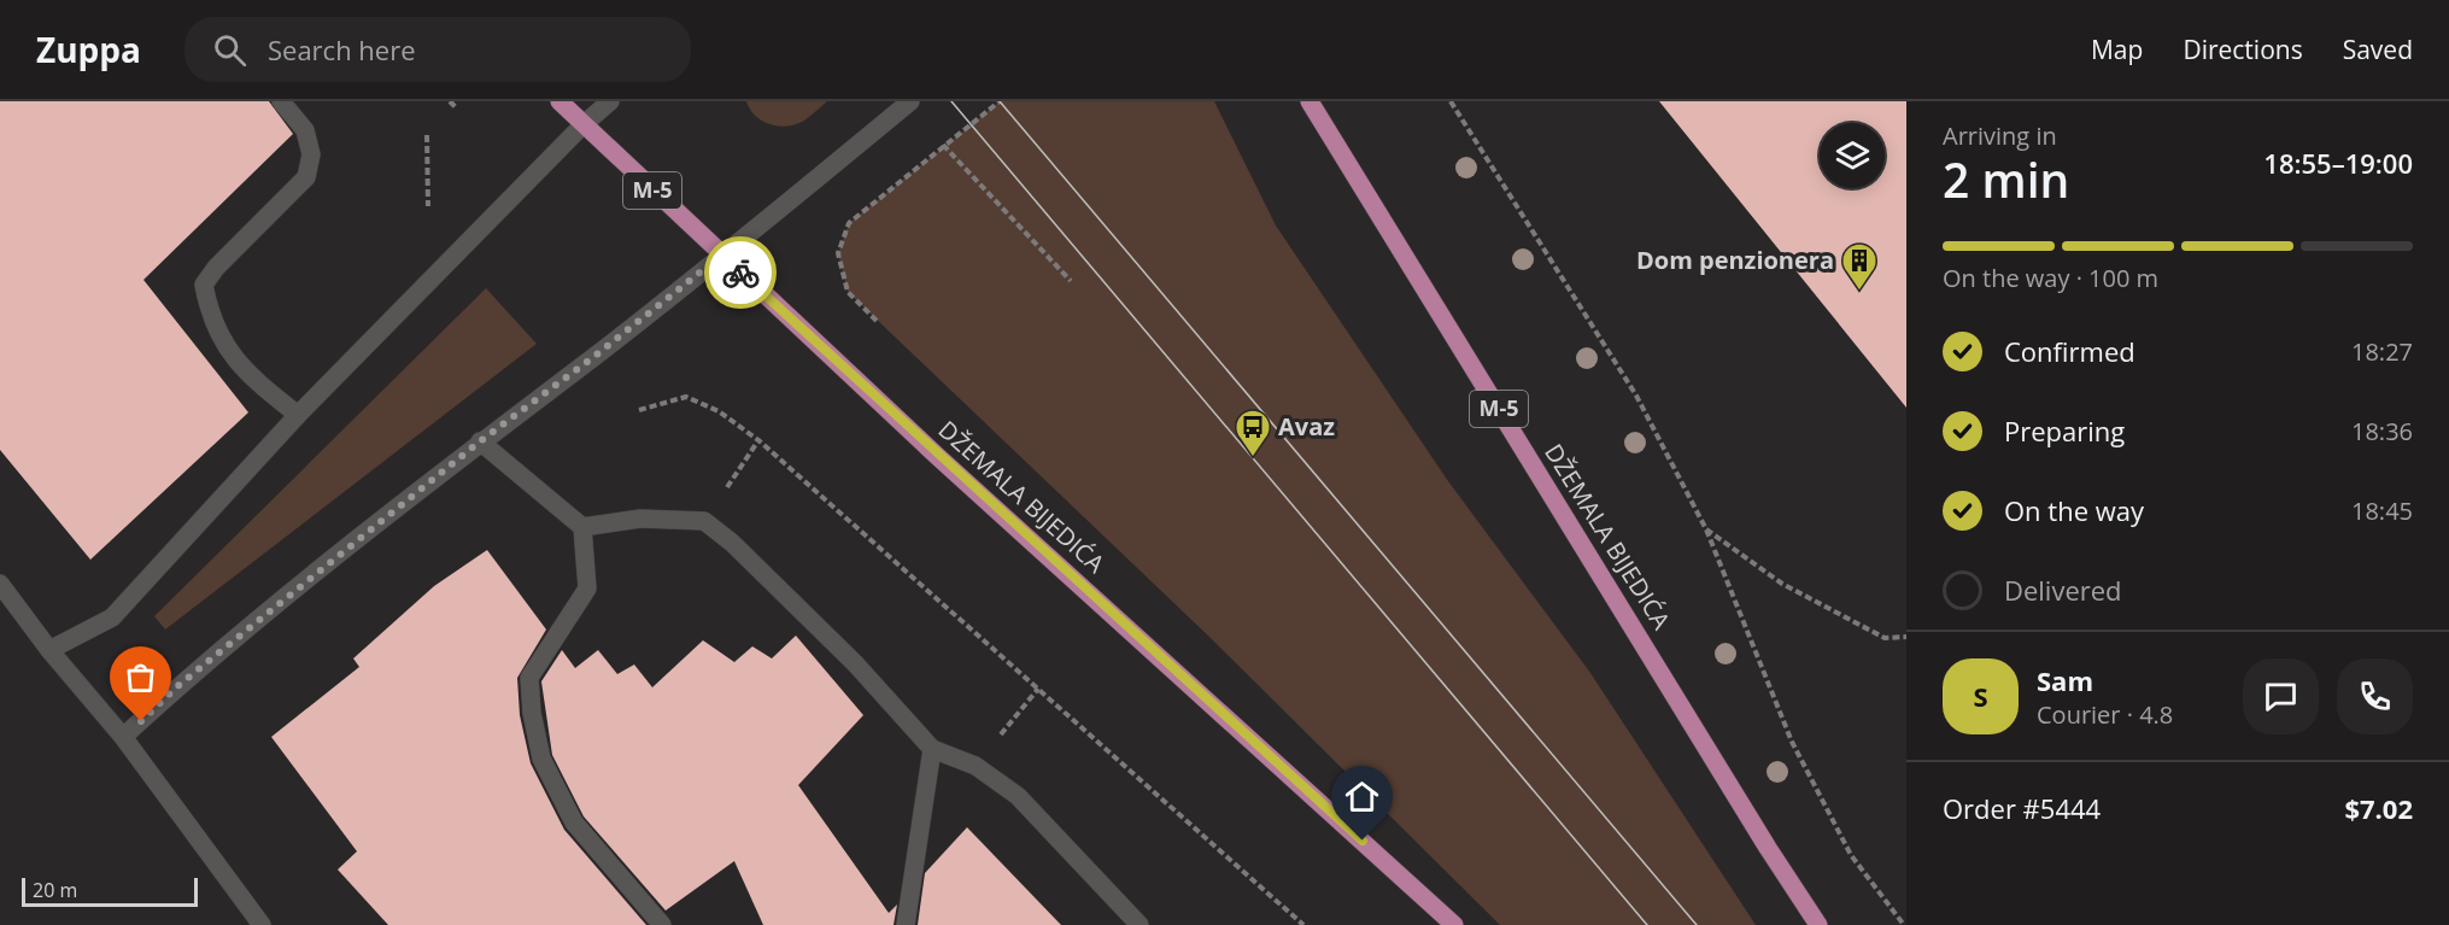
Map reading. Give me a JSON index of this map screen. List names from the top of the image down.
{
  "streets": {
    "main road": ["M-5", "DŽEMALA BIJEDIĆA"]
  },
  "places": {
    "building": ["Dom penzionera"],
    "bus stop": ["Avaz"]
  },
  "scale_bar": "20 m",
  "page": {
    "header": "Zuppa",
    "search": "Search here",
    "nav": ["Map", "Directions", "Saved"],
    "heading": ["2 min", "Arriving in", "18:55–19:00"],
    "panel": [
      "Sam",
      "Courier · 4.8",
      "Order #5444",
      "$7.02"
    ],
    "bar": "On the way · 100 m",
    "list": [
      ["Confirmed", "18:27"],
      ["Preparing", "18:36"],
      ["On the way", "18:45"],
      "Delivered"
    ],
    "round": "S",
    "scale": "20 m"
  }
}
